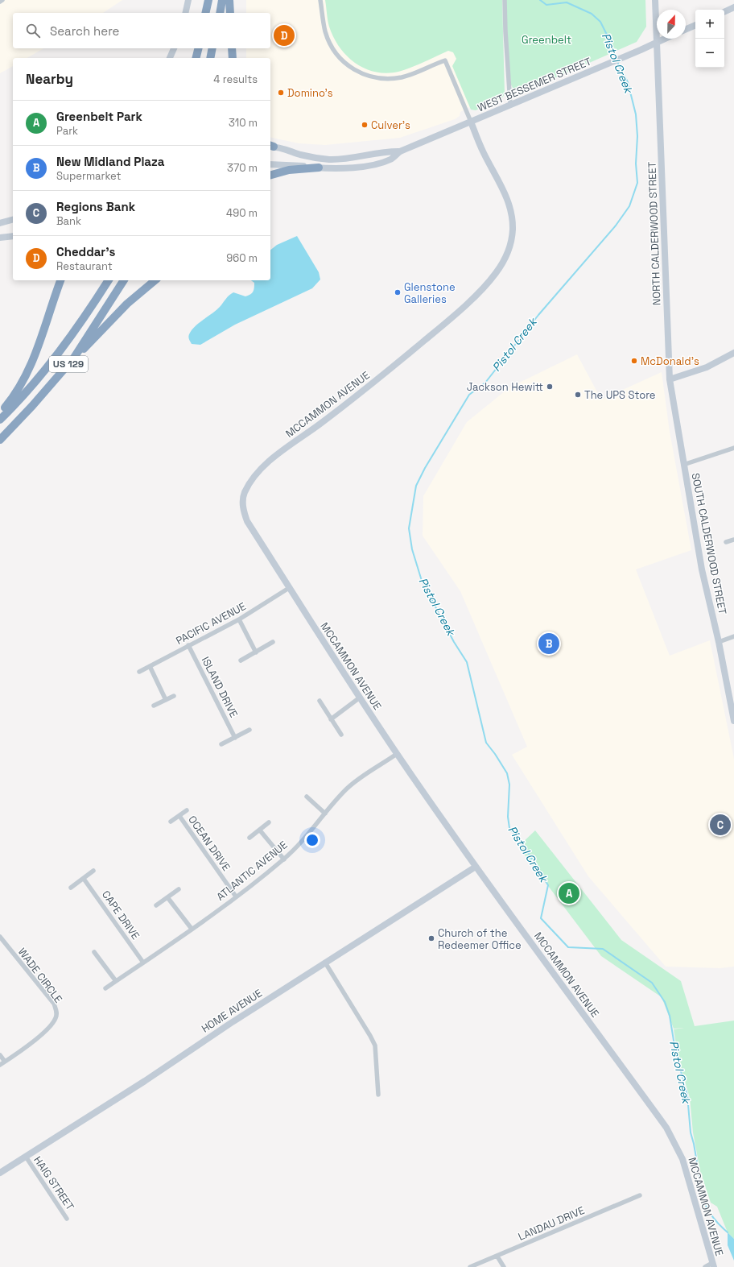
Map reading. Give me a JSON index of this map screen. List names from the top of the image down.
{
  "streets": {
    "highway": ["US 129"],
    "street": [
      "WEST BESSEMER STREET",
      "NORTH CALDERWOOD STREET",
      "MCCAMMON AVENUE",
      "SOUTH CALDERWOOD STREET",
      "PACIFIC AVENUE",
      "ISLAND DRIVE",
      "OCEAN DRIVE",
      "ATLANTIC AVENUE",
      "CAPE DRIVE",
      "WADE CIRCLE",
      "HOME AVENUE",
      "HAIG STREET",
      "LANDAU DRIVE"
    ]
  },
  "crossings": [
    ["WEST BESSEMER STREET", "NORTH CALDERWOOD STREET"],
    ["WEST BESSEMER STREET", "MCCAMMON AVENUE"],
    ["NORTH CALDERWOOD STREET", "SOUTH CALDERWOOD STREET"],
    ["MCCAMMON AVENUE", "PACIFIC AVENUE"],
    ["MCCAMMON AVENUE", "ATLANTIC AVENUE"],
    ["MCCAMMON AVENUE", "HOME AVENUE"],
    ["PACIFIC AVENUE", "ISLAND DRIVE"],
    ["OCEAN DRIVE", "ATLANTIC AVENUE"],
    ["ATLANTIC AVENUE", "CAPE DRIVE"],
    ["HOME AVENUE", "HAIG STREET"]
  ],
  "water": ["Pistol Creek"],
  "parks": ["Greenbelt"],
  "places": [
    "Domino's",
    "Culver's",
    "Glenstone Galleries",
    "McDonald's",
    "Jackson Hewitt",
    "The UPS Store",
    "Church of the Redeemer Office"
  ],
  "north": "top",
  "page": {
    "map_buttons": ["+", "−"],
    "search": "Search here",
    "pins": [
      "D",
      "B",
      "C",
      "A"
    ],
    "heading": ["Nearby", "4 results"],
    "list": [
      {
        "mark": "A",
        "name": "Greenbelt Park",
        "note": "Park",
        "value": "310 m"
      },
      {
        "mark": "B",
        "name": "New Midland Plaza",
        "note": "Supermarket",
        "value": "370 m"
      },
      {
        "mark": "C",
        "name": "Regions Bank",
        "note": "Bank",
        "value": "490 m"
      },
      {
        "mark": "D",
        "name": "Cheddar's",
        "note": "Restaurant",
        "value": "960 m"
      }
    ]
  }
}
